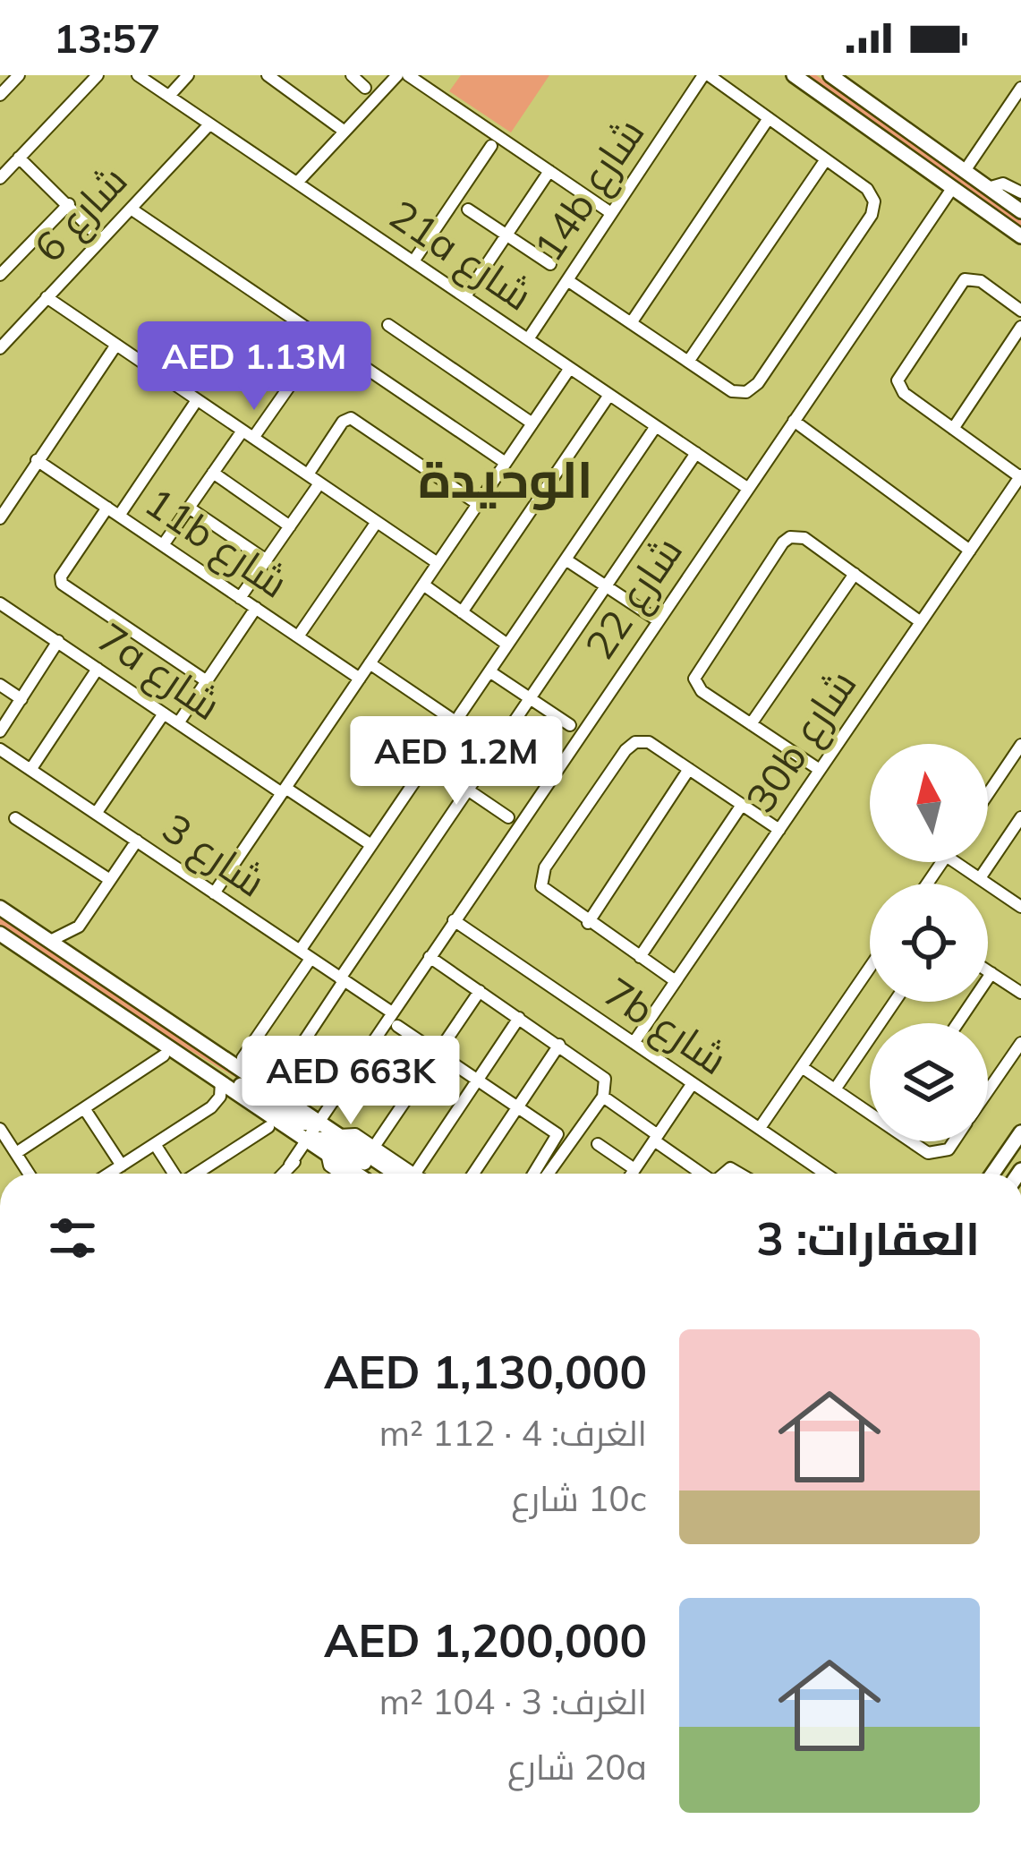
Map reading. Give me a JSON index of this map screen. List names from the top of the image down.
{
  "streets": {
    "street": [
      "14b شارع",
      "شارع 6",
      "21a شارع",
      "11b شارع",
      "شارع 22",
      "7a شارع",
      "30b شارع",
      "شارع 3",
      "7b شارع"
    ]
  },
  "crossings": [
    ["14b شارع", "21a شارع"],
    ["شارع 6", "21a شارع"],
    ["21a شارع", "شارع 22"],
    ["شارع 22", "شارع 3"],
    ["شارع 22", "7b شارع"],
    ["30b شارع", "7b شارع"]
  ],
  "districts": ["الوحيدة"],
  "north": "top",
  "page": {
    "status": "13:57",
    "price": ["AED 1.13M", "AED 1.2M", "AED 663K"],
    "heading": "العقارات: 3",
    "list": [
      {
        "name": "AED 1,130,000",
        "note": "الغرف: 4 · 112 m² · 10c شارع"
      },
      {
        "name": "AED 1,200,000",
        "note": "الغرف: 3 · 104 m² · 20a شارع"
      }
    ]
  }
}
